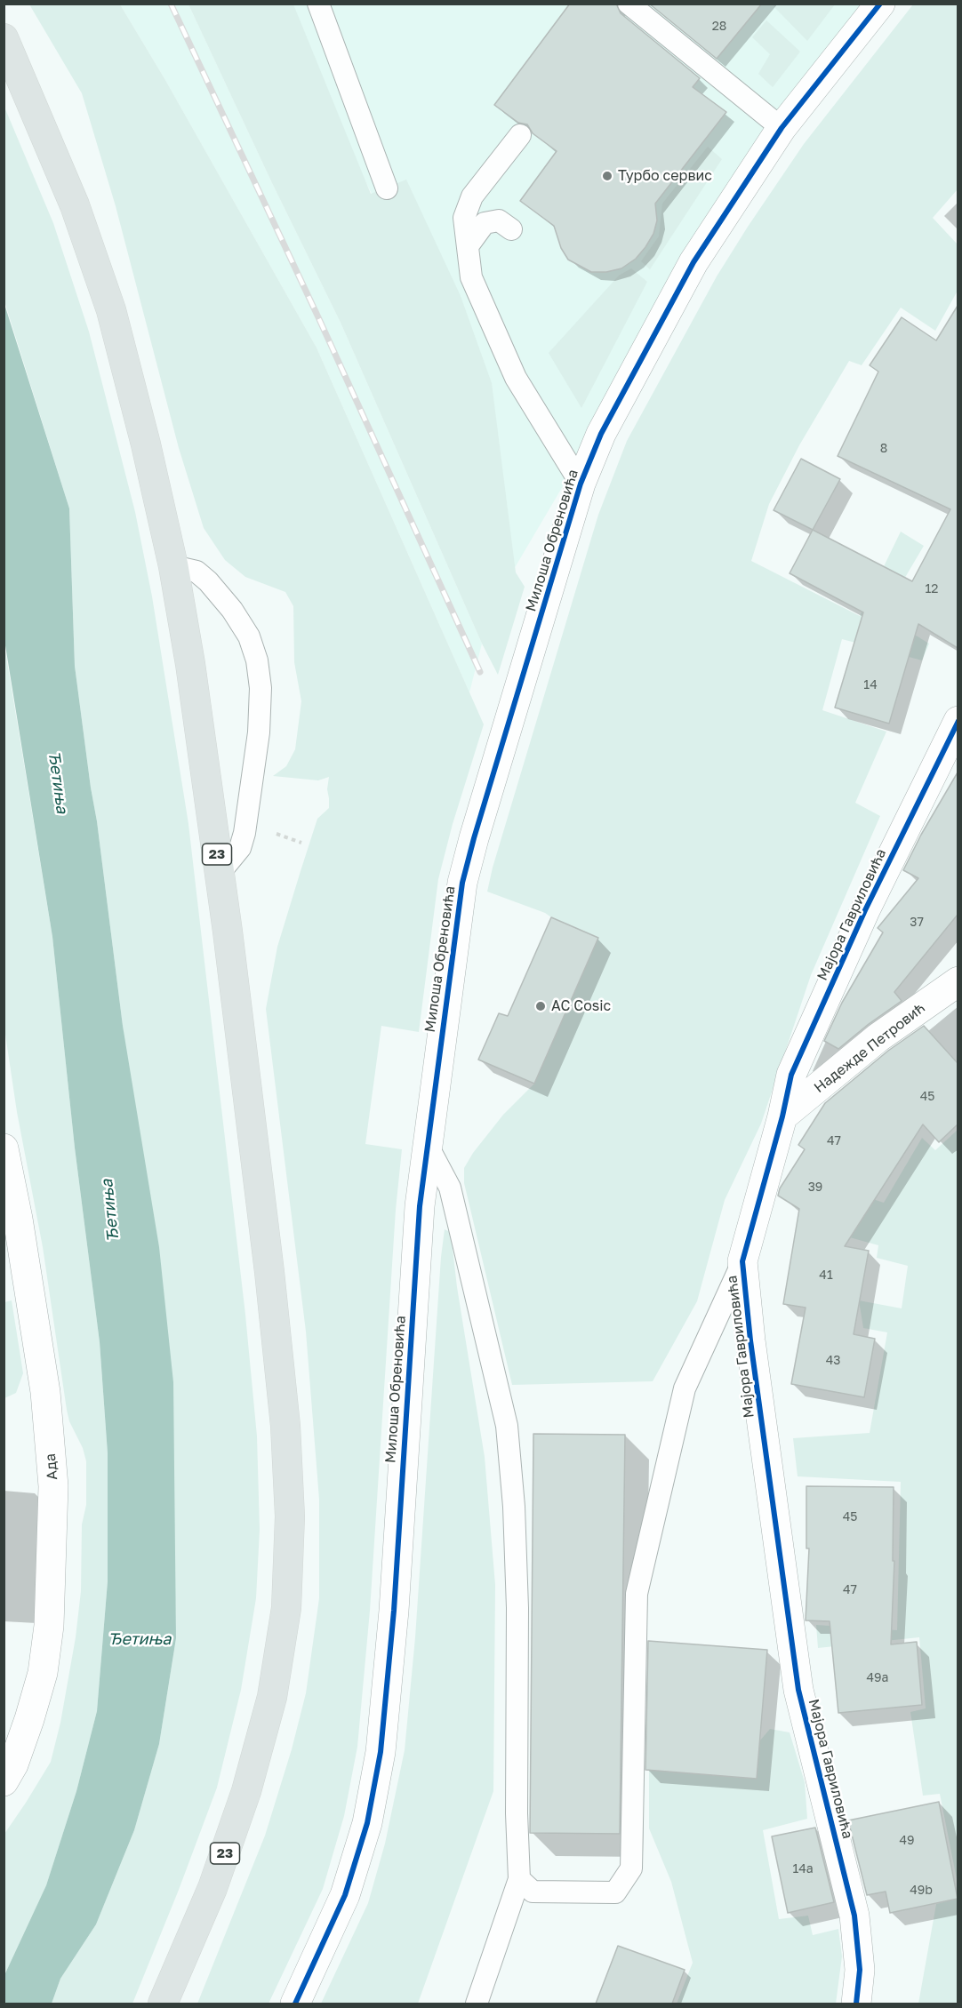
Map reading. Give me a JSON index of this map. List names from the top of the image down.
{
  "streets": {
    "main road": ["23"],
    "street": [
      "Милоша Обреновића",
      "Мајора Гавриловића",
      "Надежде Петровић",
      "Ада"
    ]
  },
  "crossings": [
    ["Мајора Гавриловића", "Надежде Петровић"]
  ],
  "water": ["Ђетиња"],
  "places": ["Турбо сервис", "AC Cosic"],
  "house_numbers": [
    "28",
    "8",
    "12",
    "14",
    "37",
    "45",
    "47",
    "39",
    "41",
    "43",
    "45",
    "47",
    "49a",
    "49",
    "14a",
    "49b"
  ]
}
